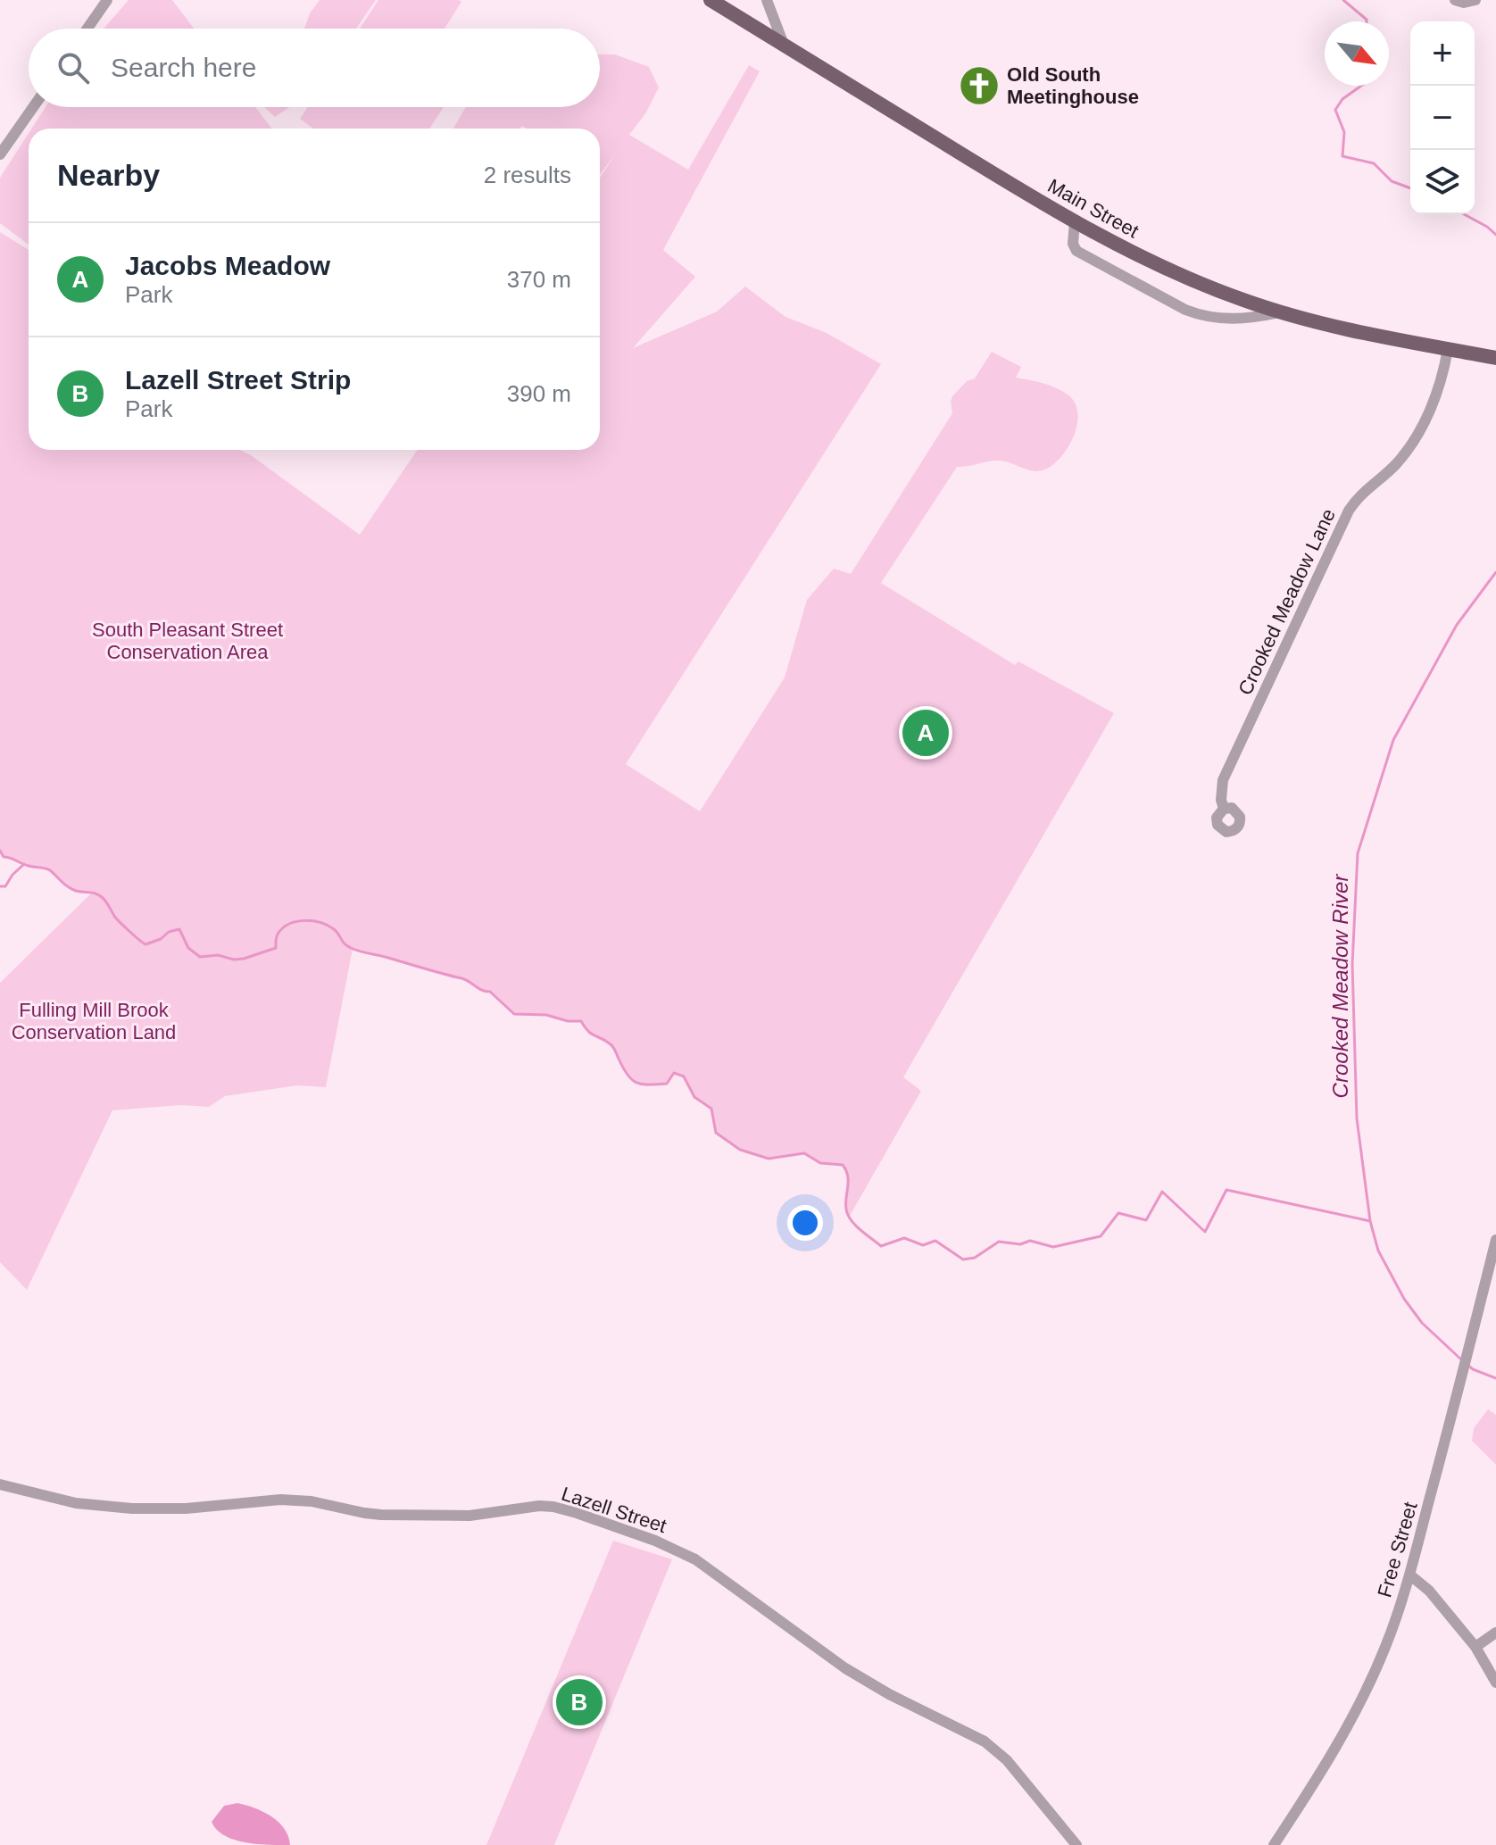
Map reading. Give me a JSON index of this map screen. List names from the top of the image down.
{
  "streets": {
    "main road": ["Main Street"],
    "street": ["Crooked Meadow Lane", "Lazell Street", "Free Street"]
  },
  "crossings": [
    ["Main Street", "Crooked Meadow Lane"]
  ],
  "water": ["Crooked Meadow River"],
  "parks": ["South Pleasant Street Conservation Area", "Fulling Mill Brook Conservation Land"],
  "places": {
    "church": ["Old South Meetinghouse"]
  },
  "north": "bottom right",
  "page": {
    "map_buttons": ["+", "−"],
    "search": "Search here",
    "heading": ["Nearby", "2 results"],
    "list": [
      {
        "mark": "A",
        "name": "Jacobs Meadow",
        "note": "Park",
        "value": "370 m"
      },
      {
        "mark": "B",
        "name": "Lazell Street Strip",
        "note": "Park",
        "value": "390 m"
      }
    ],
    "pins": ["A", "B"]
  }
}
